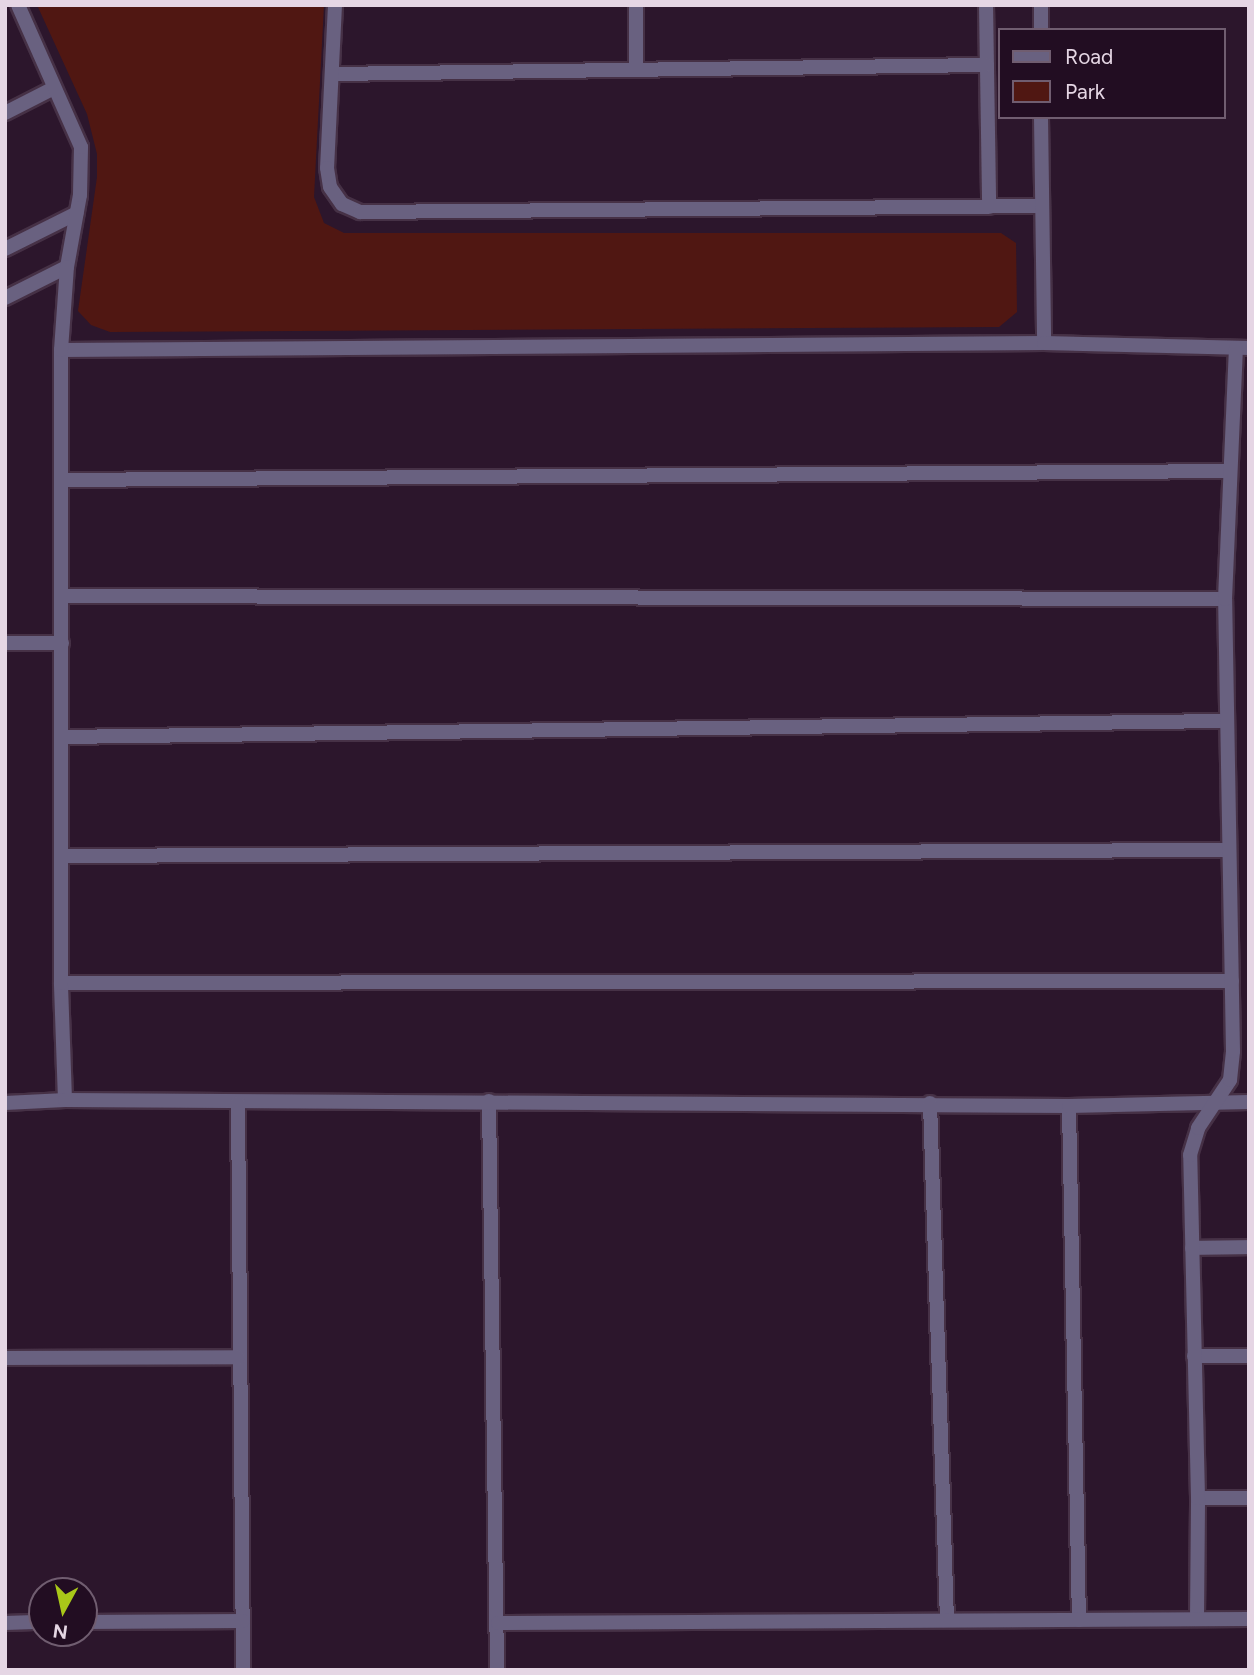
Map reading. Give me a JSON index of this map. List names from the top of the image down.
{
  "legend": ["Road", "Park"],
  "north": "bottom"
}
